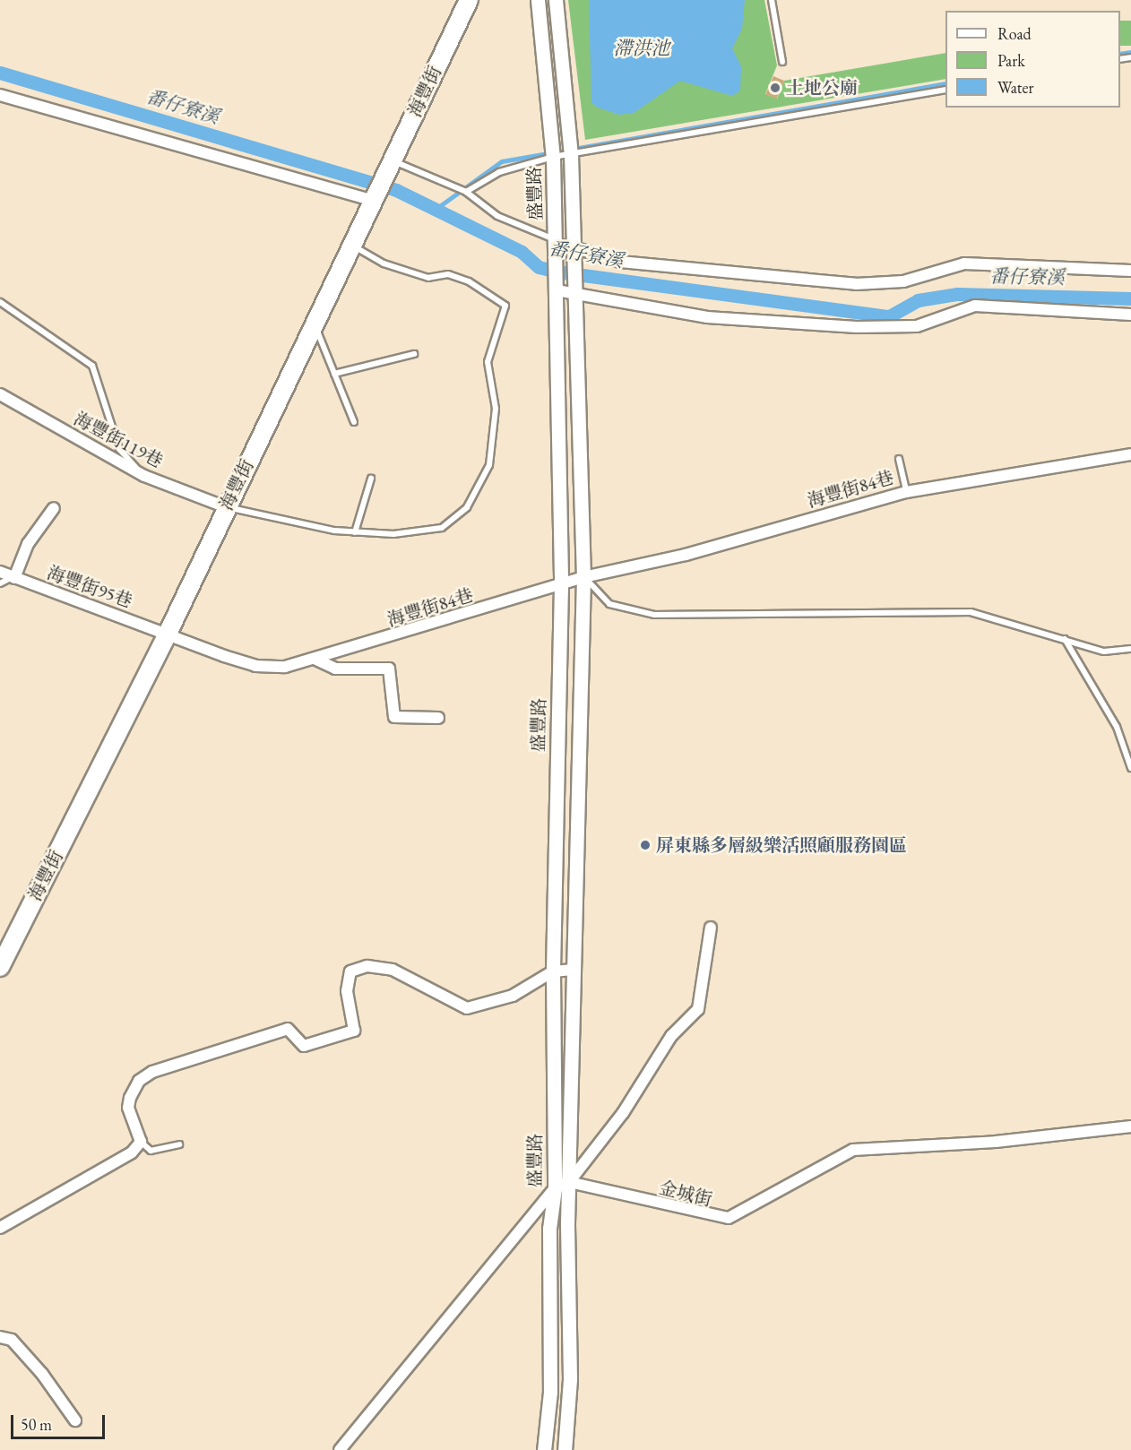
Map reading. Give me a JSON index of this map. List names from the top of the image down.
{
  "streets": {
    "main road": ["海豐街"],
    "street": [
      "盛豐路",
      "海豐街119巷",
      "海豐街84巷",
      "海豐街95巷",
      "金城街"
    ]
  },
  "crossings": [
    ["海豐街", "海豐街119巷"],
    ["海豐街", "海豐街84巷"],
    ["海豐街", "海豐街95巷"],
    ["盛豐路", "海豐街84巷"],
    ["盛豐路", "金城街"],
    ["海豐街84巷", "海豐街95巷"]
  ],
  "water": ["滯洪池", "番仔寮溪"],
  "places": ["土地公廟", "屏東縣多層級樂活照顧服務園區"],
  "legend": ["Road", "Park", "Water"],
  "scale_bar": "50 m"
}
